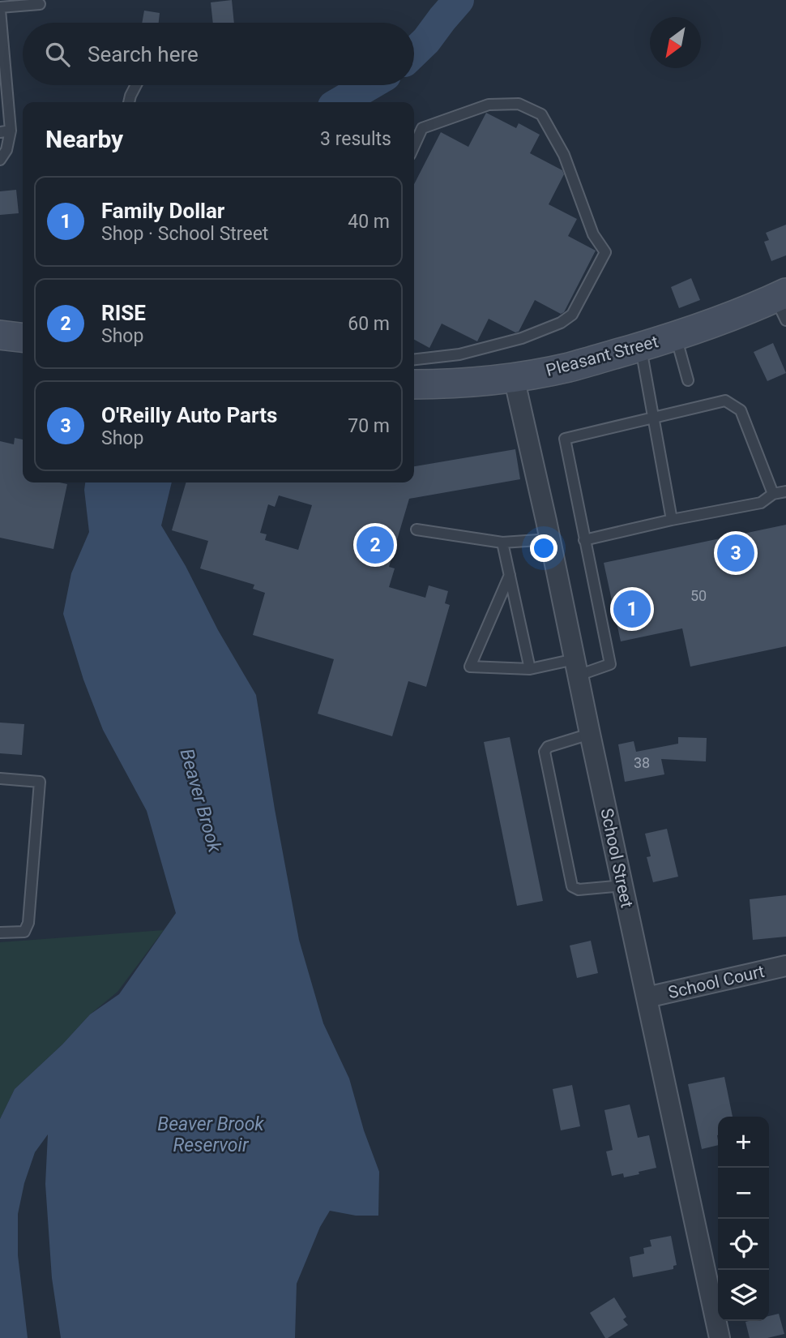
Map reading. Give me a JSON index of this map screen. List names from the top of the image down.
{
  "streets": {
    "main road": ["Pleasant Street"],
    "street": ["School Street", "School Court"]
  },
  "crossings": [
    ["Pleasant Street", "School Street"],
    ["School Street", "School Court"]
  ],
  "water": ["Beaver Brook", "Beaver Brook Reservoir"],
  "house_numbers": ["50", "38"],
  "north": "bottom left",
  "page": {
    "search": "Search here",
    "heading": ["Nearby", "3 results"],
    "list": [
      {
        "mark": "1",
        "name": "Family Dollar",
        "note": "Shop · School Street",
        "value": "40 m"
      },
      {
        "mark": "2",
        "name": "RISE",
        "note": "Shop",
        "value": "60 m"
      },
      {
        "mark": "3",
        "name": "O'Reilly Auto Parts",
        "note": "Shop",
        "value": "70 m"
      }
    ],
    "pins": ["2", "3", "1"],
    "map_buttons": ["+", "−"]
  }
}
